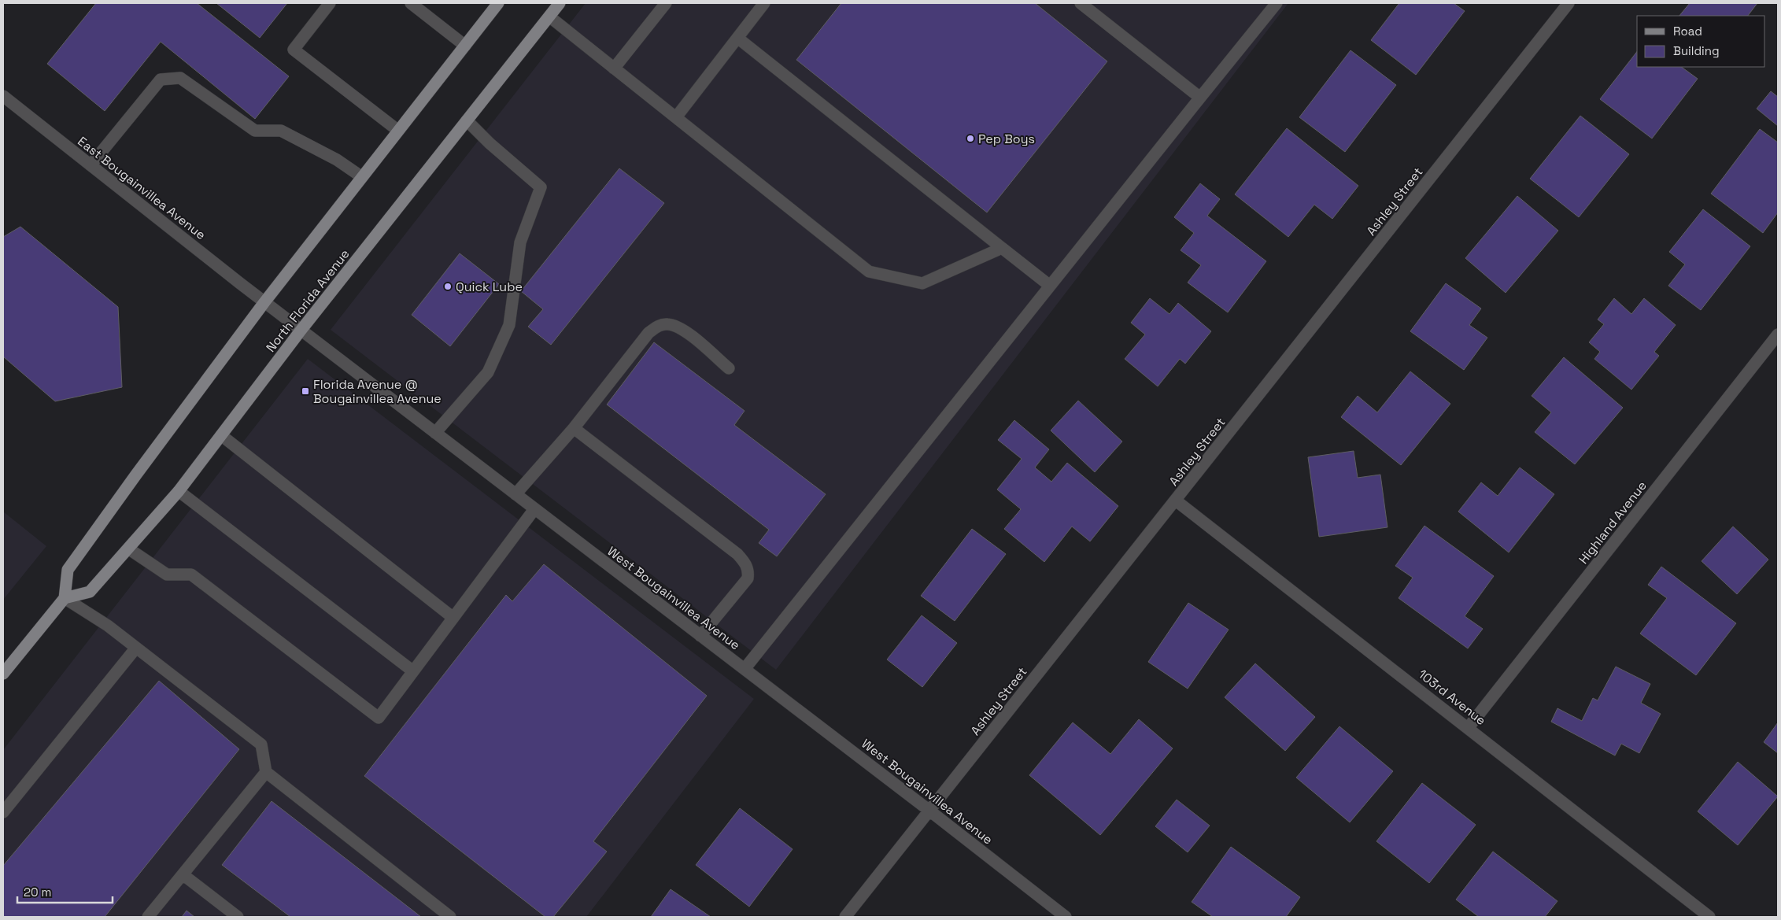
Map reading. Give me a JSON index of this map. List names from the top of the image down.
{
  "streets": {
    "main road": ["North Florida Avenue"],
    "street": [
      "East Bougainvillea Avenue",
      "Ashley Street",
      "Highland Avenue",
      "West Bougainvillea Avenue",
      "103rd Avenue"
    ]
  },
  "crossings": [
    ["East Bougainvillea Avenue", "West Bougainvillea Avenue"],
    ["Ashley Street", "West Bougainvillea Avenue"],
    ["Ashley Street", "103rd Avenue"],
    ["North Florida Avenue", "West Bougainvillea Avenue"],
    ["Highland Avenue", "103rd Avenue"]
  ],
  "places": {
    "other": ["Pep Boys", "Quick Lube"],
    "transit": ["Florida Avenue @ Bougainvillea Avenue"]
  },
  "legend": ["Road", "Building"],
  "scale_bar": "20 m"
}
